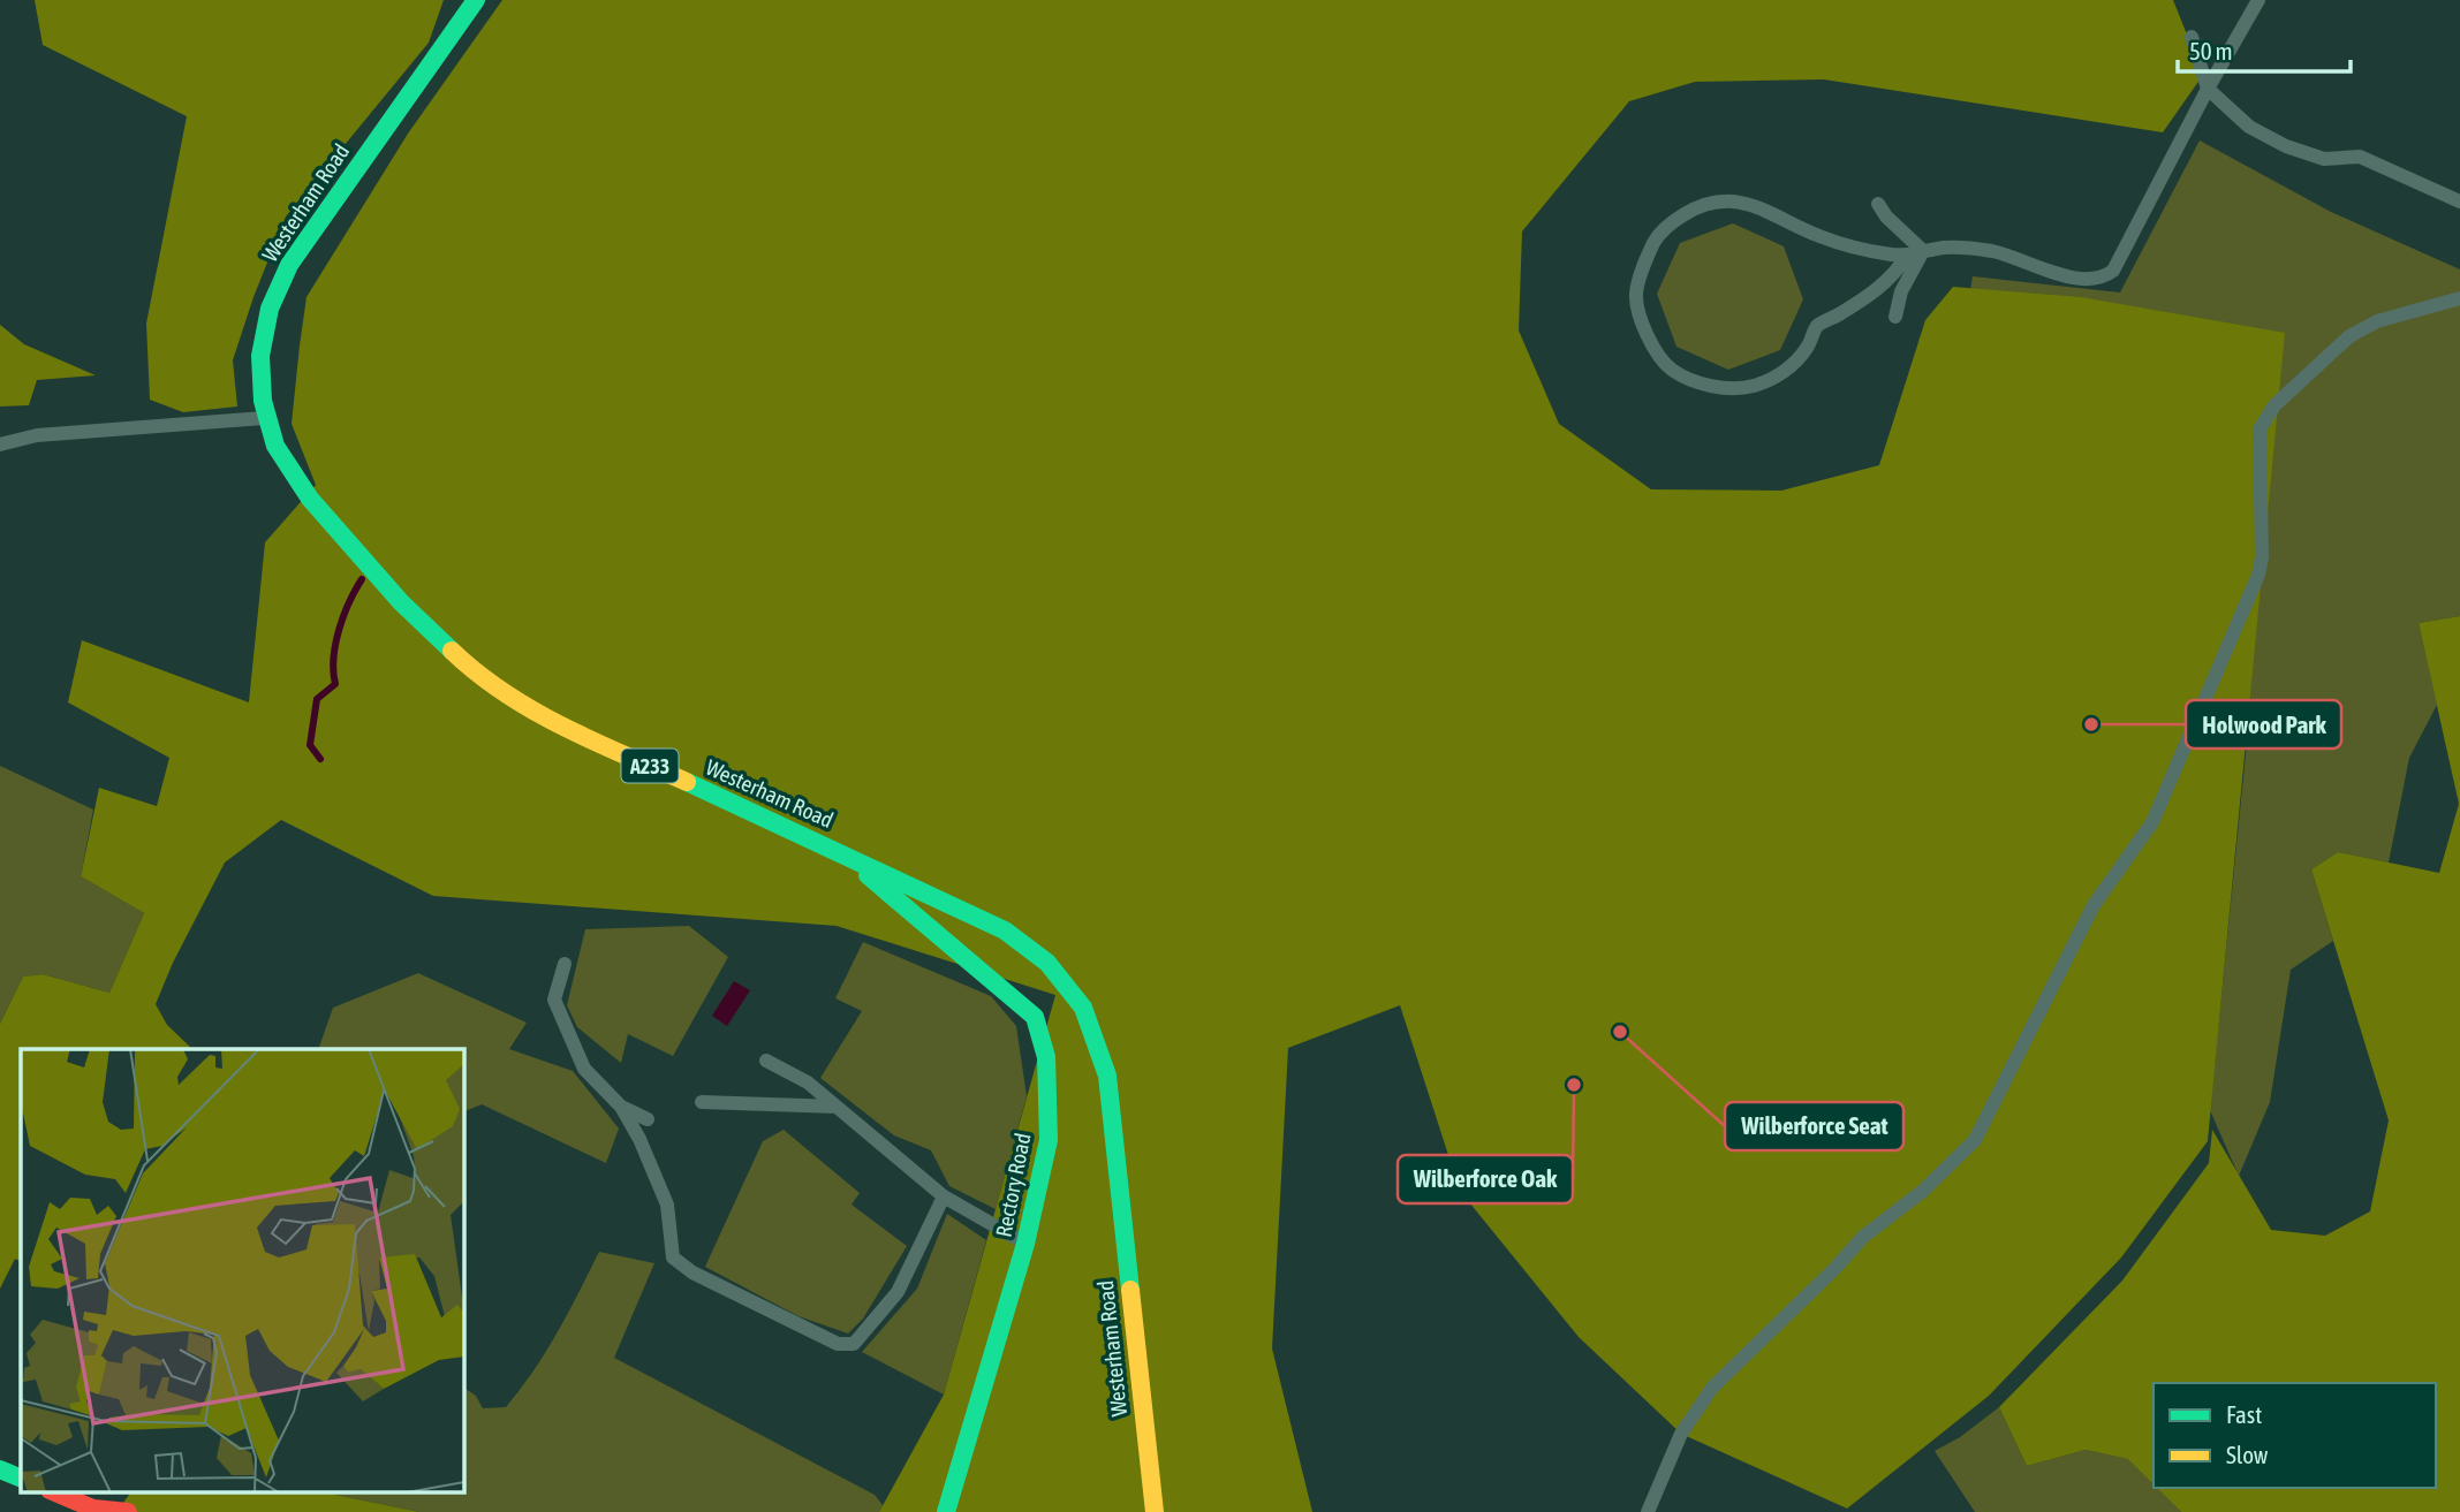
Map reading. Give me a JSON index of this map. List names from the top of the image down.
{
  "streets": {
    "main road": ["Westerham Road", "A233", "Rectory Road"]
  },
  "crossings": [
    ["Westerham Road", "Rectory Road"]
  ],
  "places": ["Holwood Park", "Wilberforce Seat", "Wilberforce Oak"],
  "legend": ["Fast", "Slow"],
  "scale_bar": "50 m"
}
